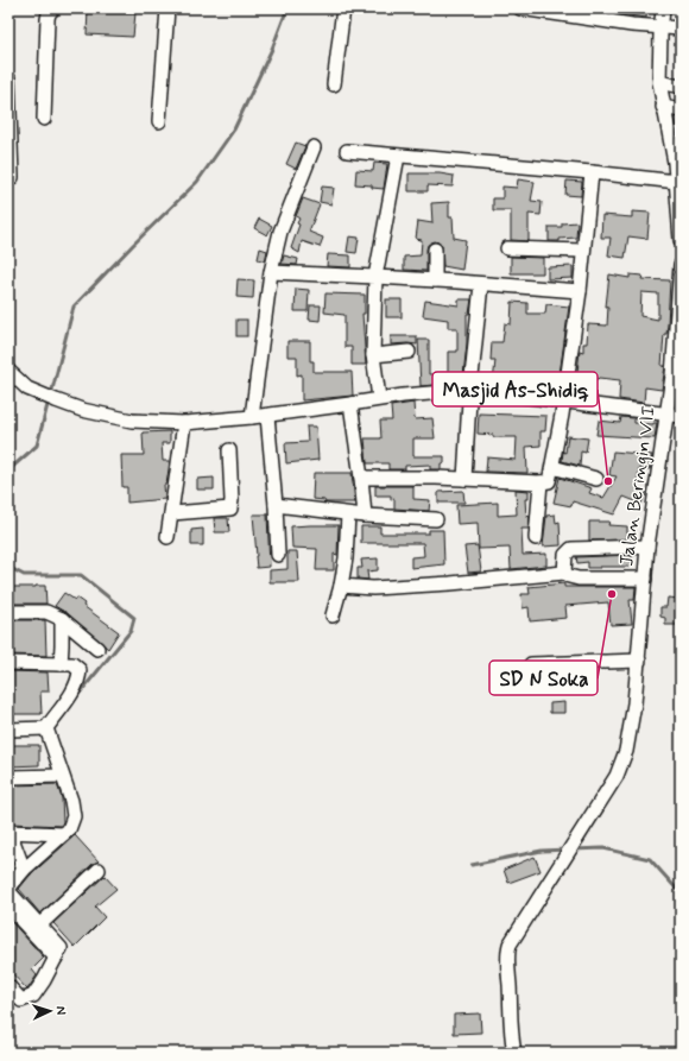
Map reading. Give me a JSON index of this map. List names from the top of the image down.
{
  "streets": {
    "street": ["Jalan Beringin VII"]
  },
  "places": ["Masjid As-Shidiq", "SD N Soka"],
  "north": "right"
}
